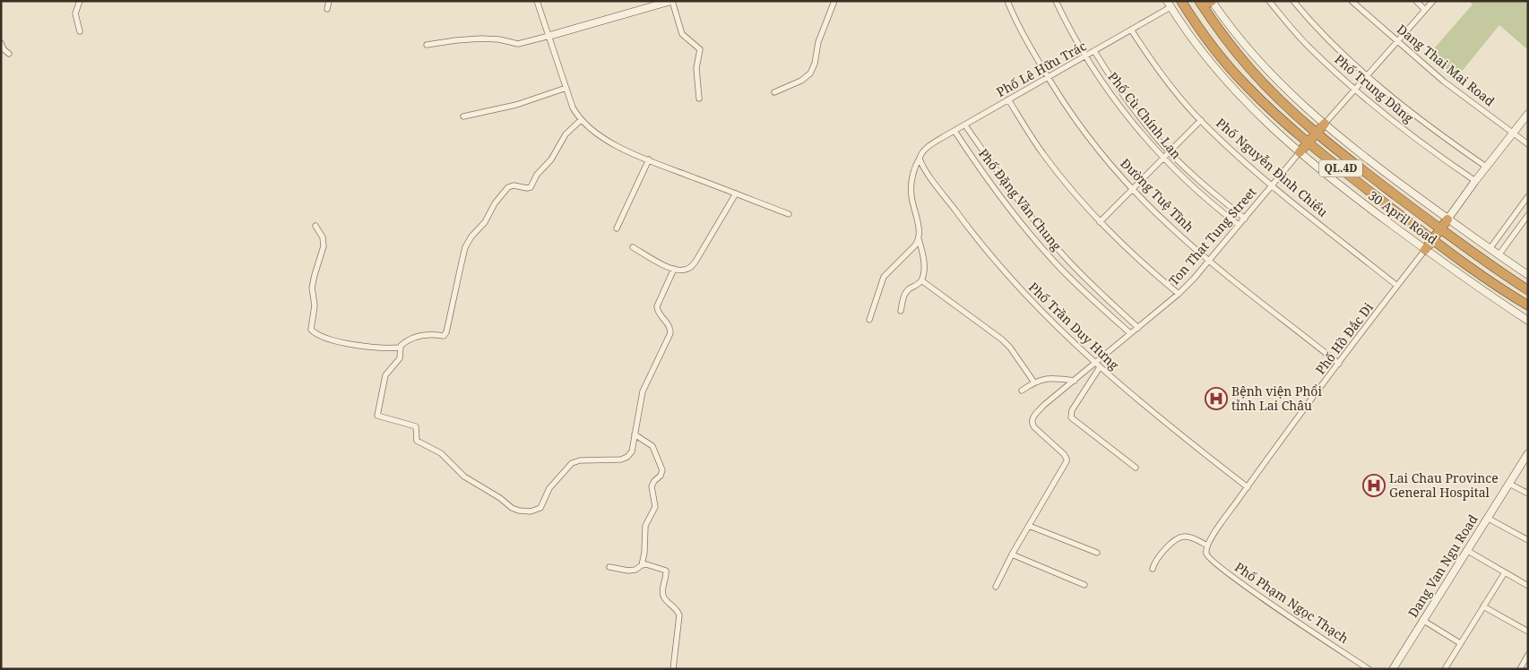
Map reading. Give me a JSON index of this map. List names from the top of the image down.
{
  "streets": {
    "highway": ["QL.4D", "30 April Road"],
    "street": [
      "Dang Thai Mai Road",
      "Phố Lê Hữu Trác",
      "Phố Trung Dũng",
      "Phố Cù Chính Lan",
      "Phố Nguyễn Đình Chiểu",
      "Đường Tuệ Tĩnh",
      "Phố Đặng Văn Chung",
      "Ton That Tung Street",
      "Phố Trần Duy Hưng",
      "Phố Hồ Đắc Di",
      "Dang Van Ngu Road",
      "Phố Phạm Ngọc Thạch"
    ]
  },
  "crossings": [
    ["Phố Lê Hữu Trác", "Phố Cù Chính Lan"],
    ["Phố Lê Hữu Trác", "Phố Nguyễn Đình Chiểu"],
    ["Phố Lê Hữu Trác", "Đường Tuệ Tĩnh"],
    ["Phố Lê Hữu Trác", "Phố Đặng Văn Chung"],
    ["Phố Lê Hữu Trác", "30 April Road"],
    ["Phố Lê Hữu Trác", "Phố Trần Duy Hưng"],
    ["Phố Cù Chính Lan", "Ton That Tung Street"],
    ["Phố Nguyễn Đình Chiểu", "Ton That Tung Street"],
    ["Phố Nguyễn Đình Chiểu", "Phố Hồ Đắc Di"],
    ["Đường Tuệ Tĩnh", "Ton That Tung Street"],
    ["Đường Tuệ Tĩnh", "Phố Hồ Đắc Di"],
    ["Phố Đặng Văn Chung", "Ton That Tung Street"],
    ["30 April Road", "Ton That Tung Street"],
    ["30 April Road", "Phố Hồ Đắc Di"],
    ["Ton That Tung Street", "Phố Trần Duy Hưng"],
    ["Phố Trần Duy Hưng", "Phố Hồ Đắc Di"],
    ["Phố Hồ Đắc Di", "Phố Phạm Ngọc Thạch"]
  ],
  "places": {
    "hospital": ["Bệnh viện Phổi tỉnh Lai Châu", "Lai Chau Province General Hospital"]
  }
}
